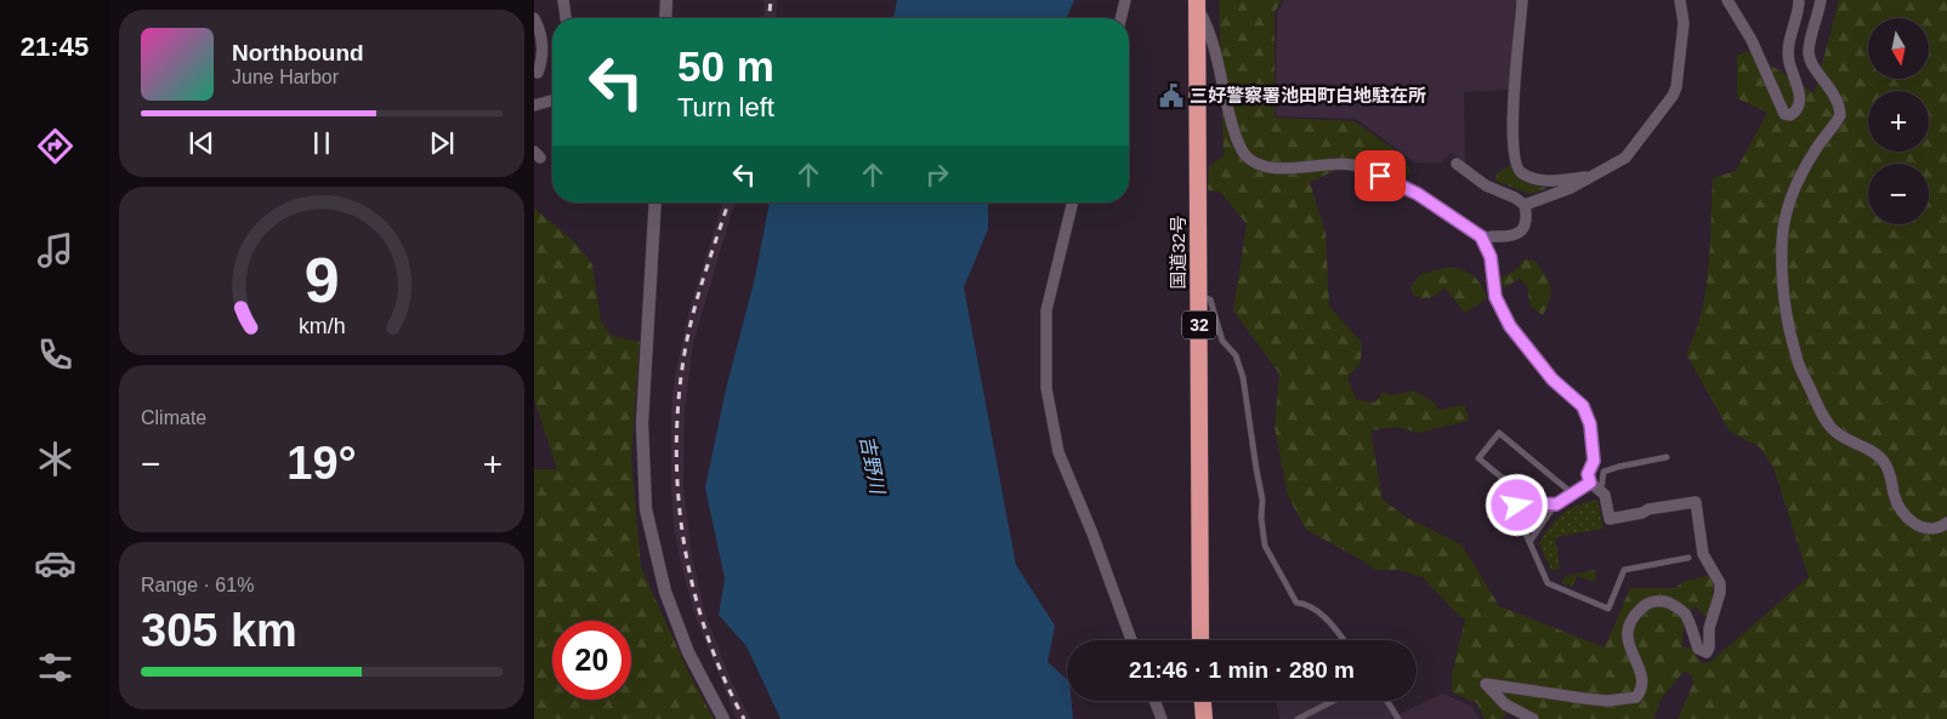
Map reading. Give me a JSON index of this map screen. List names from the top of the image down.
{
  "streets": {
    "highway": ["国道32号", "32"]
  },
  "water": ["吉野川"],
  "places": {
    "public building": ["三好警察署池田町白地駐在所"]
  },
  "north": "bottom",
  "page": {
    "tabs": "21:45",
    "map_buttons": ["+", "−"],
    "turn": ["50 m", "Turn left"],
    "song": ["Northbound", "June Harbor"],
    "tile": [
      "Climate",
      ["Range · 61%", "305 km"]
    ],
    "heat": ["−", "19°", "+"],
    "limit": "20",
    "trip": "21:46 · 1 min · 280 m",
    "gauge": ["9", "km/h"]
  }
}
